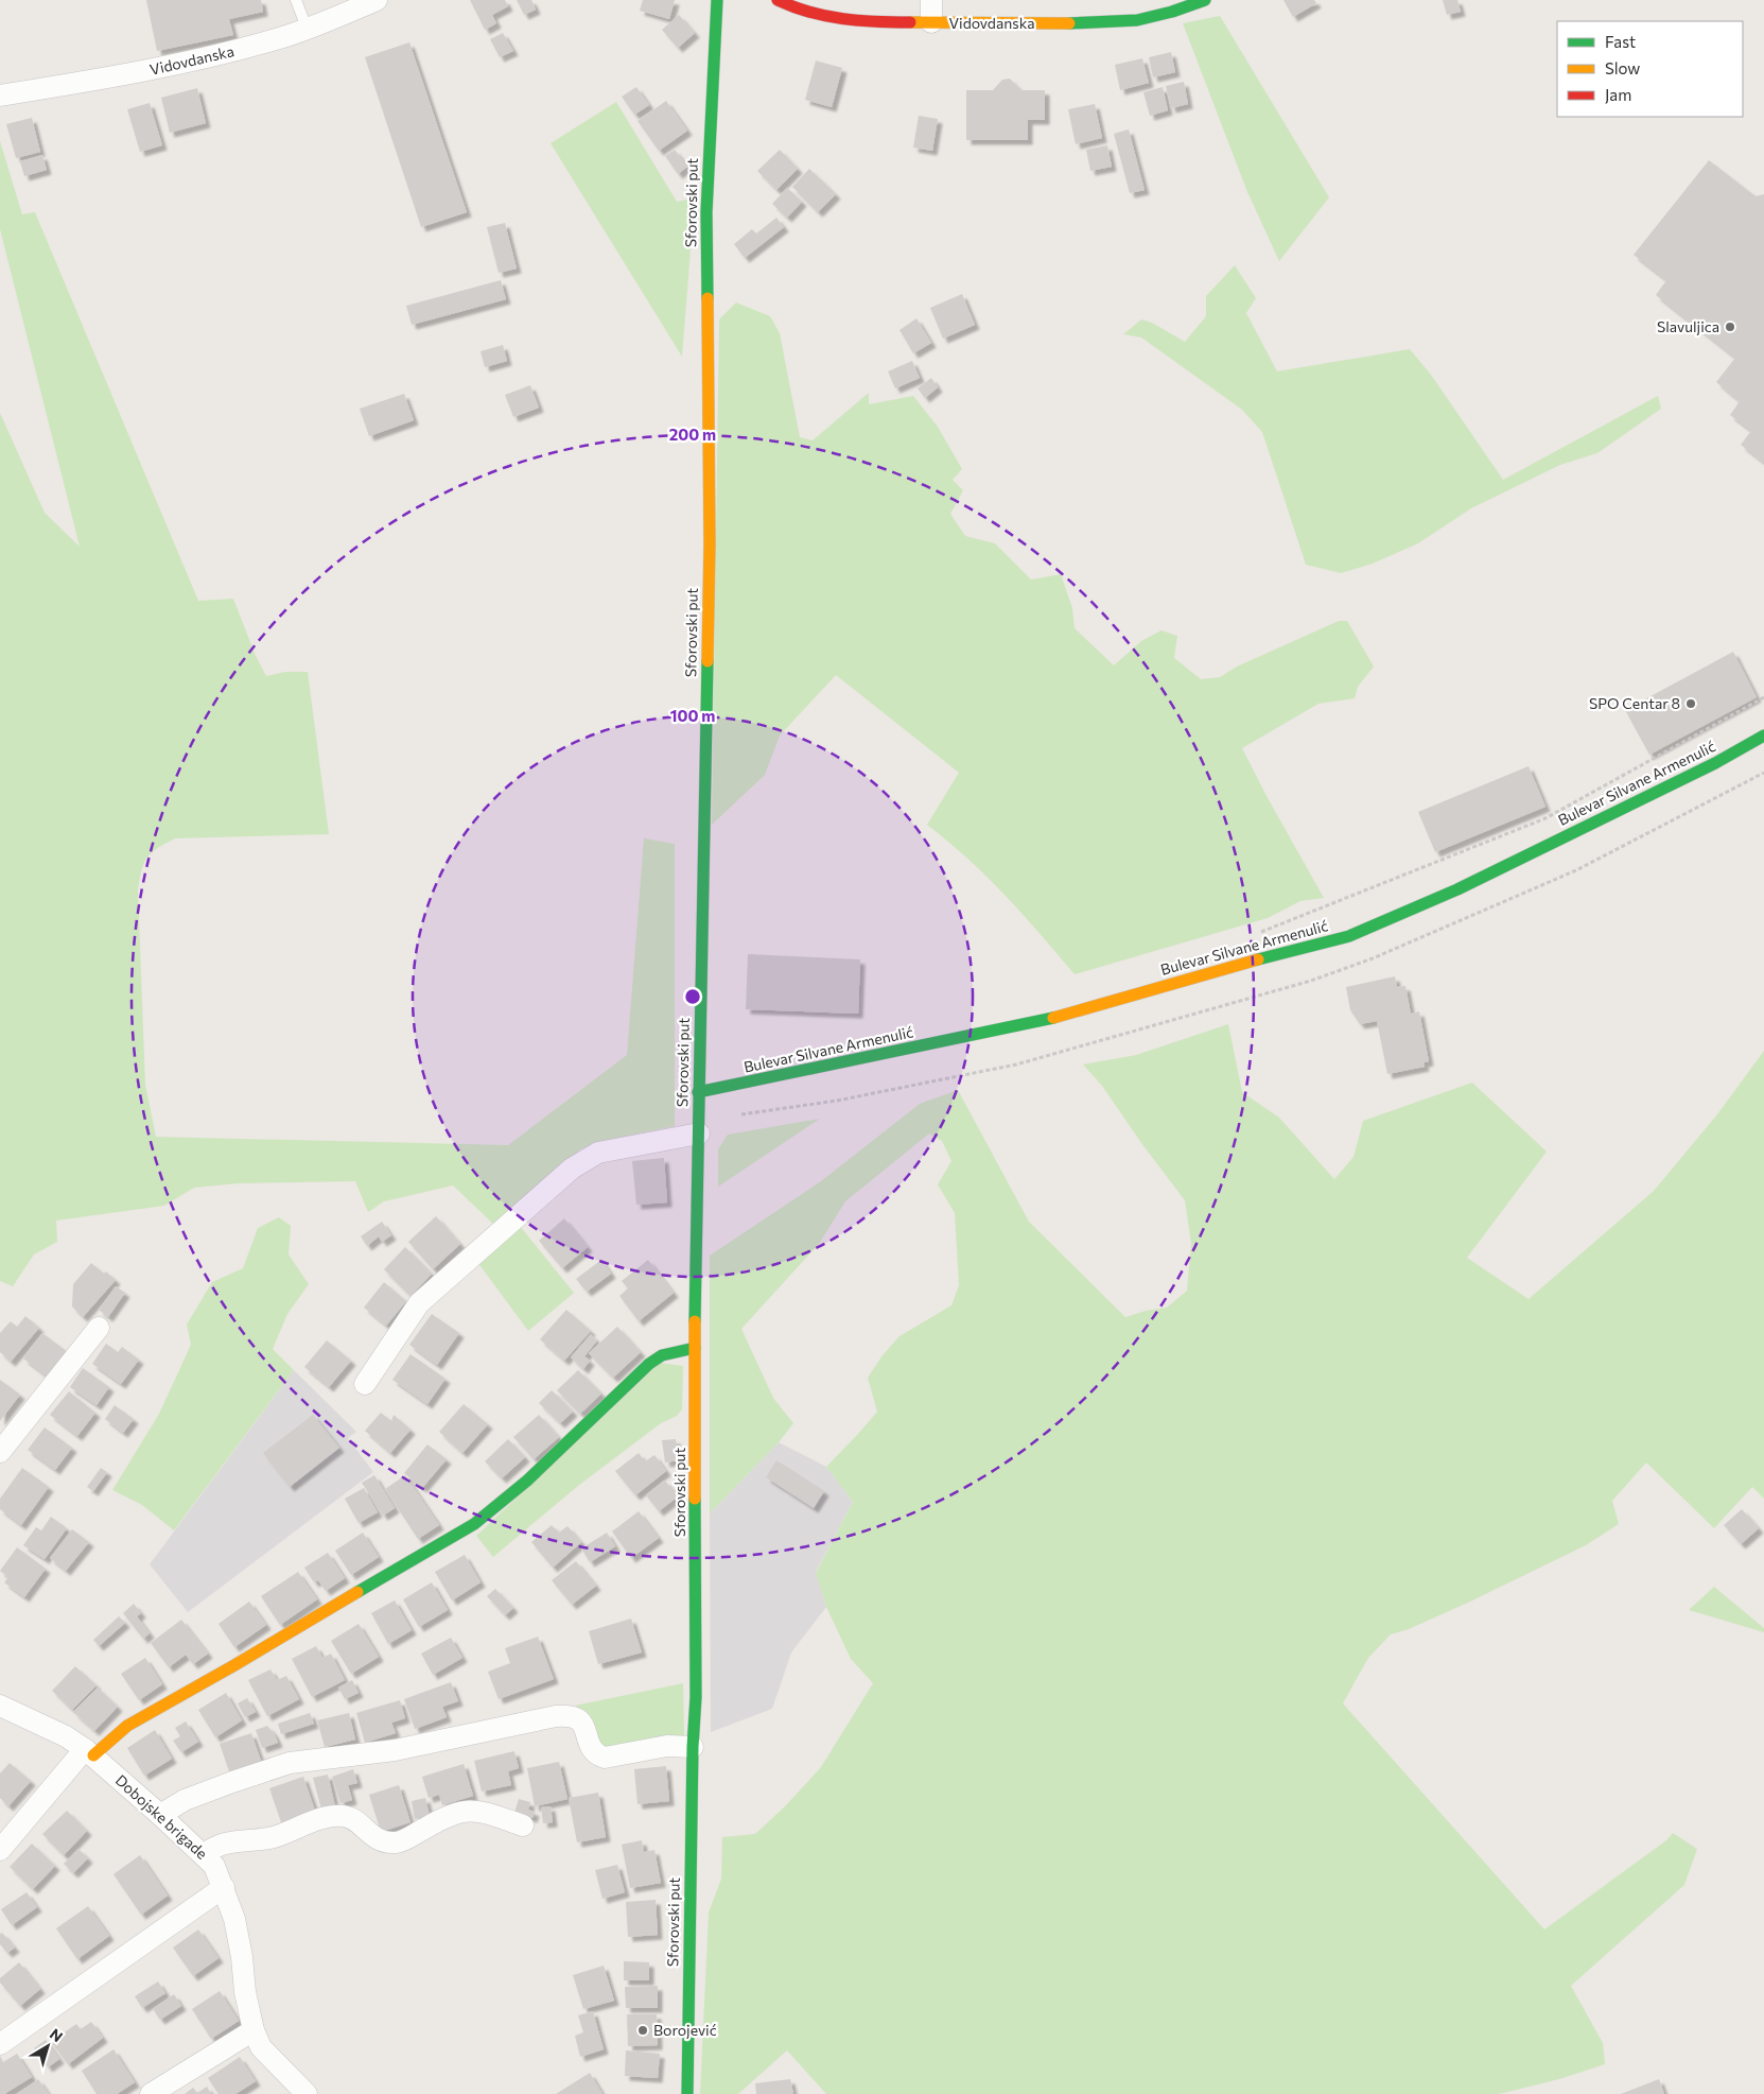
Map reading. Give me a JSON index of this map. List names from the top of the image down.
{
  "streets": {
    "street": [
      "Vidovdanska",
      "Sforovski put",
      "Bulevar Silvane Armenulić",
      "Dobojske brigade"
    ]
  },
  "crossings": [
    ["Sforovski put", "Bulevar Silvane Armenulić"]
  ],
  "places": ["Slavuljica", "SPO Centar 8", "Borojević"],
  "legend": ["Fast", "Slow", "Jam"],
  "north": "top right",
  "rings": ["200 m", "100 m"]
}
